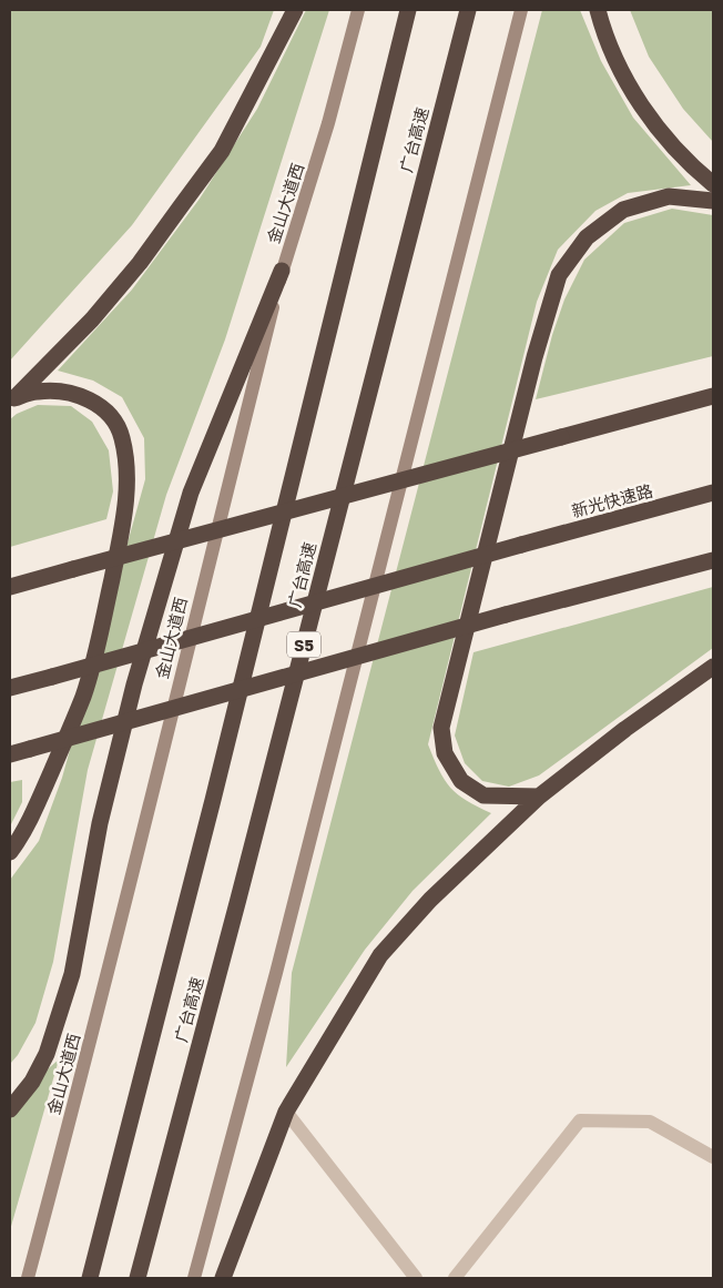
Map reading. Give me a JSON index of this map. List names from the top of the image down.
{
  "streets": {
    "highway": ["广台高速", "新光快速路", "S5"],
    "main road": ["金山大道西"]
  }
}
